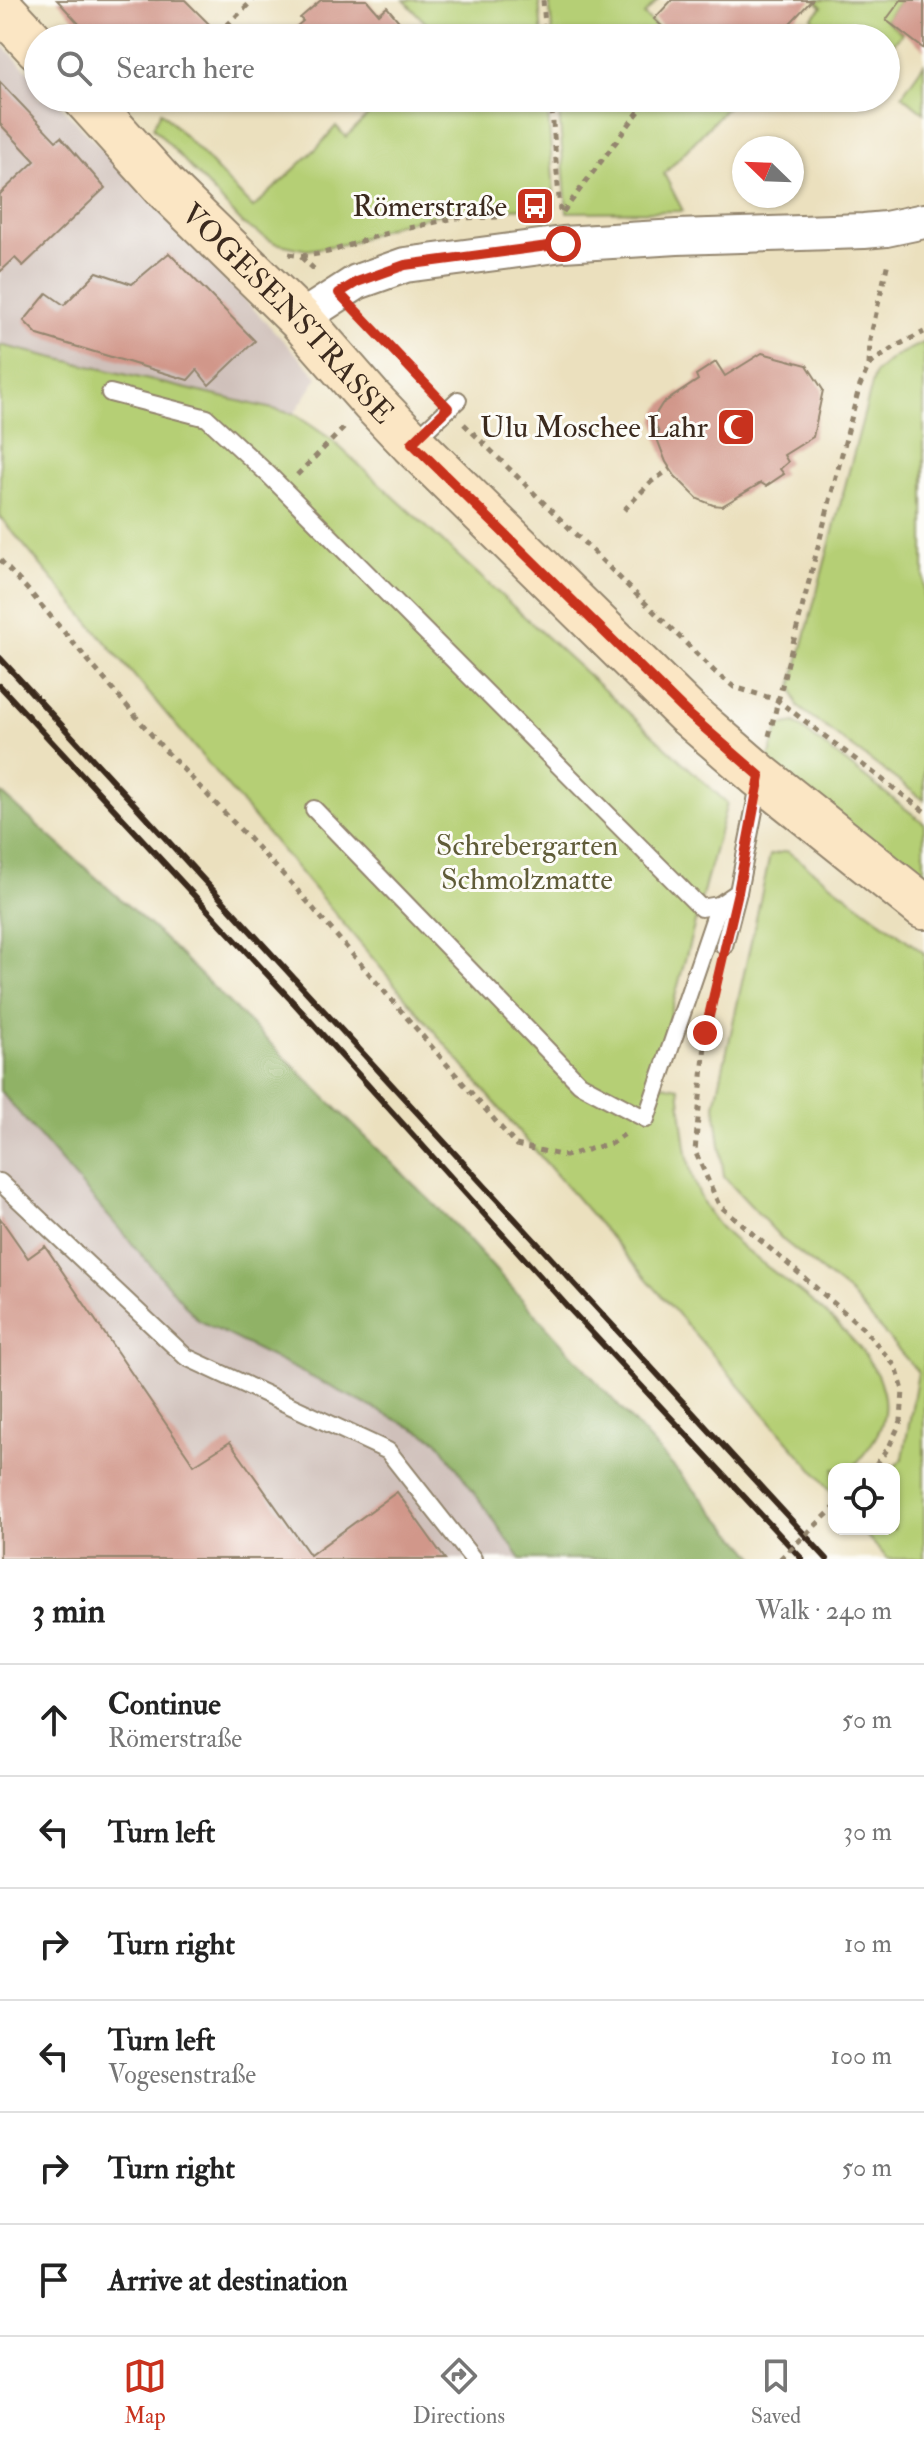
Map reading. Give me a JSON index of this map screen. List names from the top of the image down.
{
  "streets": {
    "street": ["VOGESENSTRASSE"]
  },
  "parks": ["Schrebergarten Schmolzmatte"],
  "places": {
    "bus stop": ["Römerstraße"],
    "mosque": ["Ulu Moschee Lahr"]
  },
  "north": "top left",
  "page": {
    "search": "Search here",
    "heading": ["3 min", "Walk · 240 m"],
    "list": [
      ["Continue", "Römerstraße", "50 m"],
      ["Turn left", "30 m"],
      ["Turn right", "10 m"],
      ["Turn left", "Vogesenstraße", "100 m"],
      ["Turn right", "50 m"],
      "Arrive at destination"
    ],
    "nav": ["Map", "Directions", "Saved"]
  }
}
